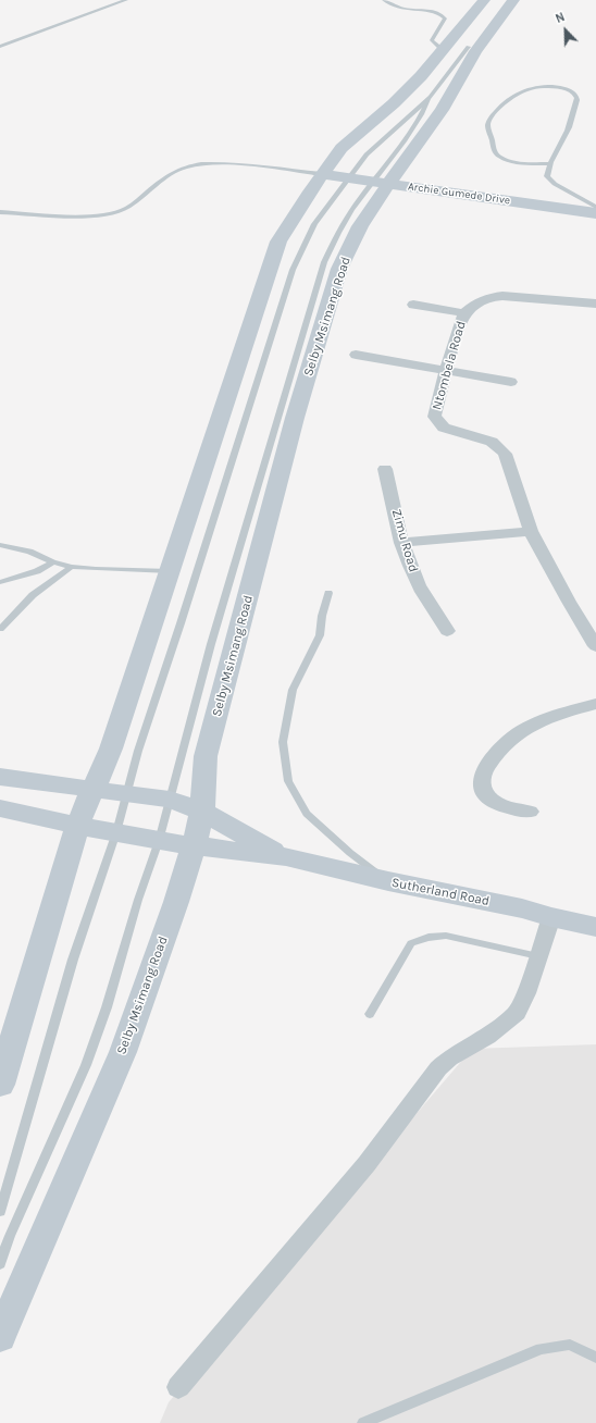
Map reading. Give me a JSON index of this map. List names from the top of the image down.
{
  "streets": {
    "main road": ["Archie Gumede Drive", "Selby Msimang Road", "Sutherland Road"],
    "street": ["Ntombela Road", "Zimu Road"]
  },
  "crossings": [
    ["Archie Gumede Drive", "Selby Msimang Road"]
  ],
  "north": "top left"
}
